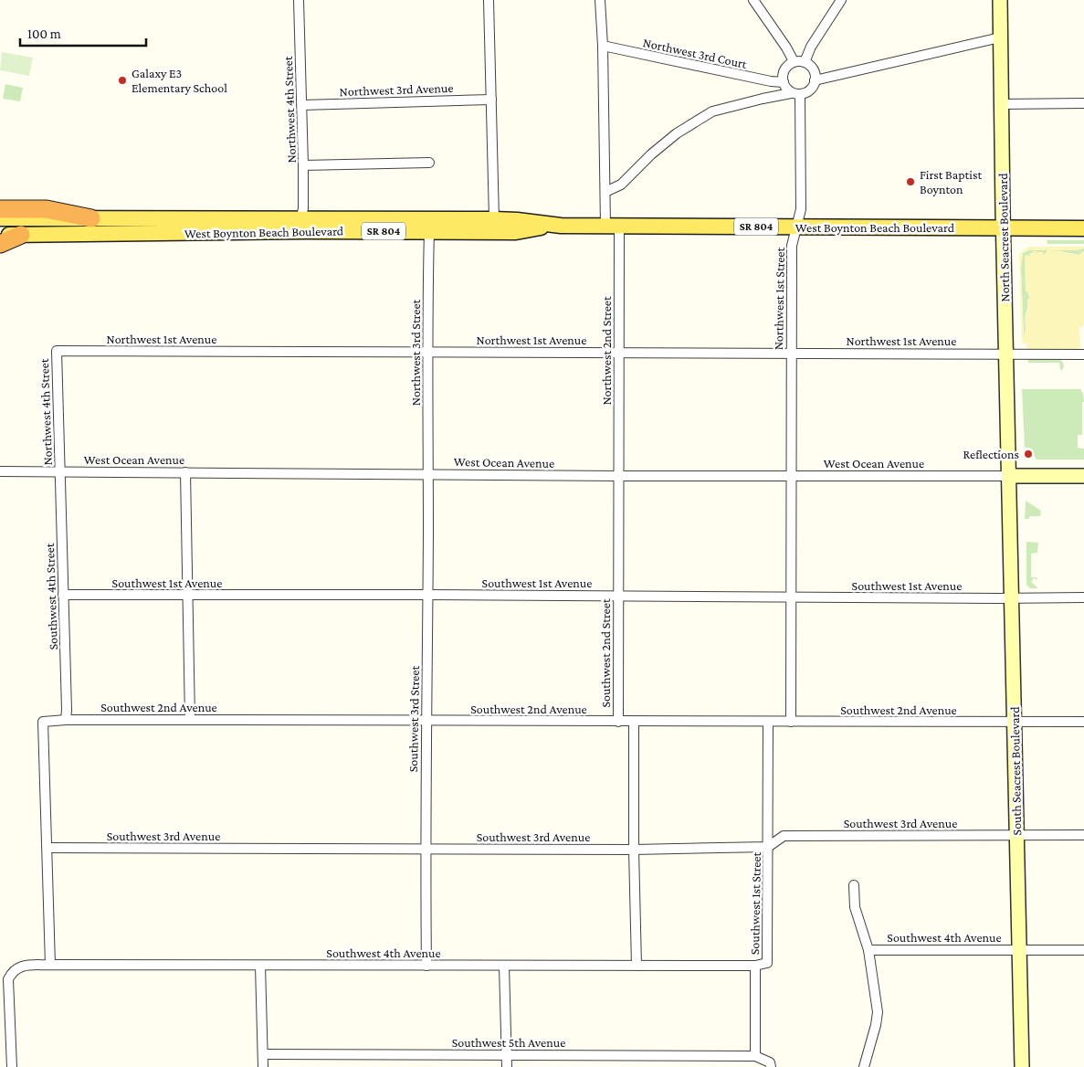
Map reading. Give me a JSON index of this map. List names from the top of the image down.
{
  "streets": {
    "main road": ["SR 804", "West Boynton Beach Boulevard"],
    "street": [
      "Northwest 3rd Court",
      "Northwest 3rd Avenue",
      "Northwest 4th Street",
      "North Seacrest Boulevard",
      "Northwest 1st Street",
      "Northwest 1st Avenue",
      "Northwest 2nd Street",
      "Northwest 3rd Street",
      "West Ocean Avenue",
      "Southwest 1st Avenue",
      "Southwest 4th Street",
      "Southwest 2nd Street",
      "Southwest 2nd Avenue",
      "Southwest 3rd Street",
      "South Seacrest Boulevard",
      "Southwest 3rd Avenue",
      "Southwest 1st Street",
      "Southwest 4th Avenue",
      "Southwest 5th Avenue"
    ]
  },
  "crossings": [
    ["Northwest 3rd Court", "Northwest 1st Street"],
    ["Northwest 3rd Court", "Northwest 2nd Street"],
    ["Northwest 3rd Avenue", "Northwest 4th Street"],
    ["Northwest 4th Street", "West Boynton Beach Boulevard"],
    ["Northwest 4th Street", "Northwest 1st Avenue"],
    ["Northwest 4th Street", "West Ocean Avenue"],
    ["Northwest 4th Street", "Southwest 4th Street"],
    ["SR 804", "West Boynton Beach Boulevard"],
    ["SR 804", "North Seacrest Boulevard"],
    ["West Boynton Beach Boulevard", "North Seacrest Boulevard"],
    ["West Boynton Beach Boulevard", "Northwest 1st Street"],
    ["West Boynton Beach Boulevard", "Northwest 2nd Street"],
    ["West Boynton Beach Boulevard", "Northwest 3rd Street"],
    ["North Seacrest Boulevard", "Northwest 1st Avenue"],
    ["North Seacrest Boulevard", "West Ocean Avenue"],
    ["North Seacrest Boulevard", "South Seacrest Boulevard"],
    ["Northwest 1st Street", "Northwest 1st Avenue"],
    ["Northwest 1st Street", "West Ocean Avenue"],
    ["Northwest 1st Avenue", "Northwest 2nd Street"],
    ["Northwest 1st Avenue", "Northwest 3rd Street"],
    ["Northwest 2nd Street", "West Ocean Avenue"],
    ["Northwest 2nd Street", "Southwest 2nd Street"],
    ["Northwest 3rd Street", "West Ocean Avenue"],
    ["Northwest 3rd Street", "Southwest 3rd Street"],
    ["West Ocean Avenue", "Southwest 4th Street"],
    ["West Ocean Avenue", "Southwest 2nd Street"],
    ["West Ocean Avenue", "Southwest 3rd Street"],
    ["West Ocean Avenue", "South Seacrest Boulevard"],
    ["Southwest 1st Avenue", "Southwest 4th Street"],
    ["Southwest 1st Avenue", "Southwest 2nd Street"],
    ["Southwest 1st Avenue", "Southwest 3rd Street"],
    ["Southwest 1st Avenue", "South Seacrest Boulevard"],
    ["Southwest 4th Street", "Southwest 2nd Avenue"],
    ["Southwest 2nd Street", "Southwest 2nd Avenue"],
    ["Southwest 2nd Avenue", "Southwest 3rd Street"],
    ["Southwest 2nd Avenue", "South Seacrest Boulevard"],
    ["Southwest 2nd Avenue", "Southwest 3rd Avenue"],
    ["Southwest 2nd Avenue", "Southwest 1st Street"],
    ["Southwest 3rd Street", "Southwest 3rd Avenue"],
    ["Southwest 3rd Street", "Southwest 4th Avenue"],
    ["South Seacrest Boulevard", "Southwest 3rd Avenue"],
    ["South Seacrest Boulevard", "Southwest 4th Avenue"],
    ["Southwest 3rd Avenue", "Southwest 1st Street"],
    ["Southwest 1st Street", "Southwest 4th Avenue"],
    ["Southwest 1st Street", "Southwest 5th Avenue"]
  ],
  "places": ["Galaxy E3 Elementary School", "First Baptist Boynton", "Reflections"],
  "scale_bar": "100 m"
}
